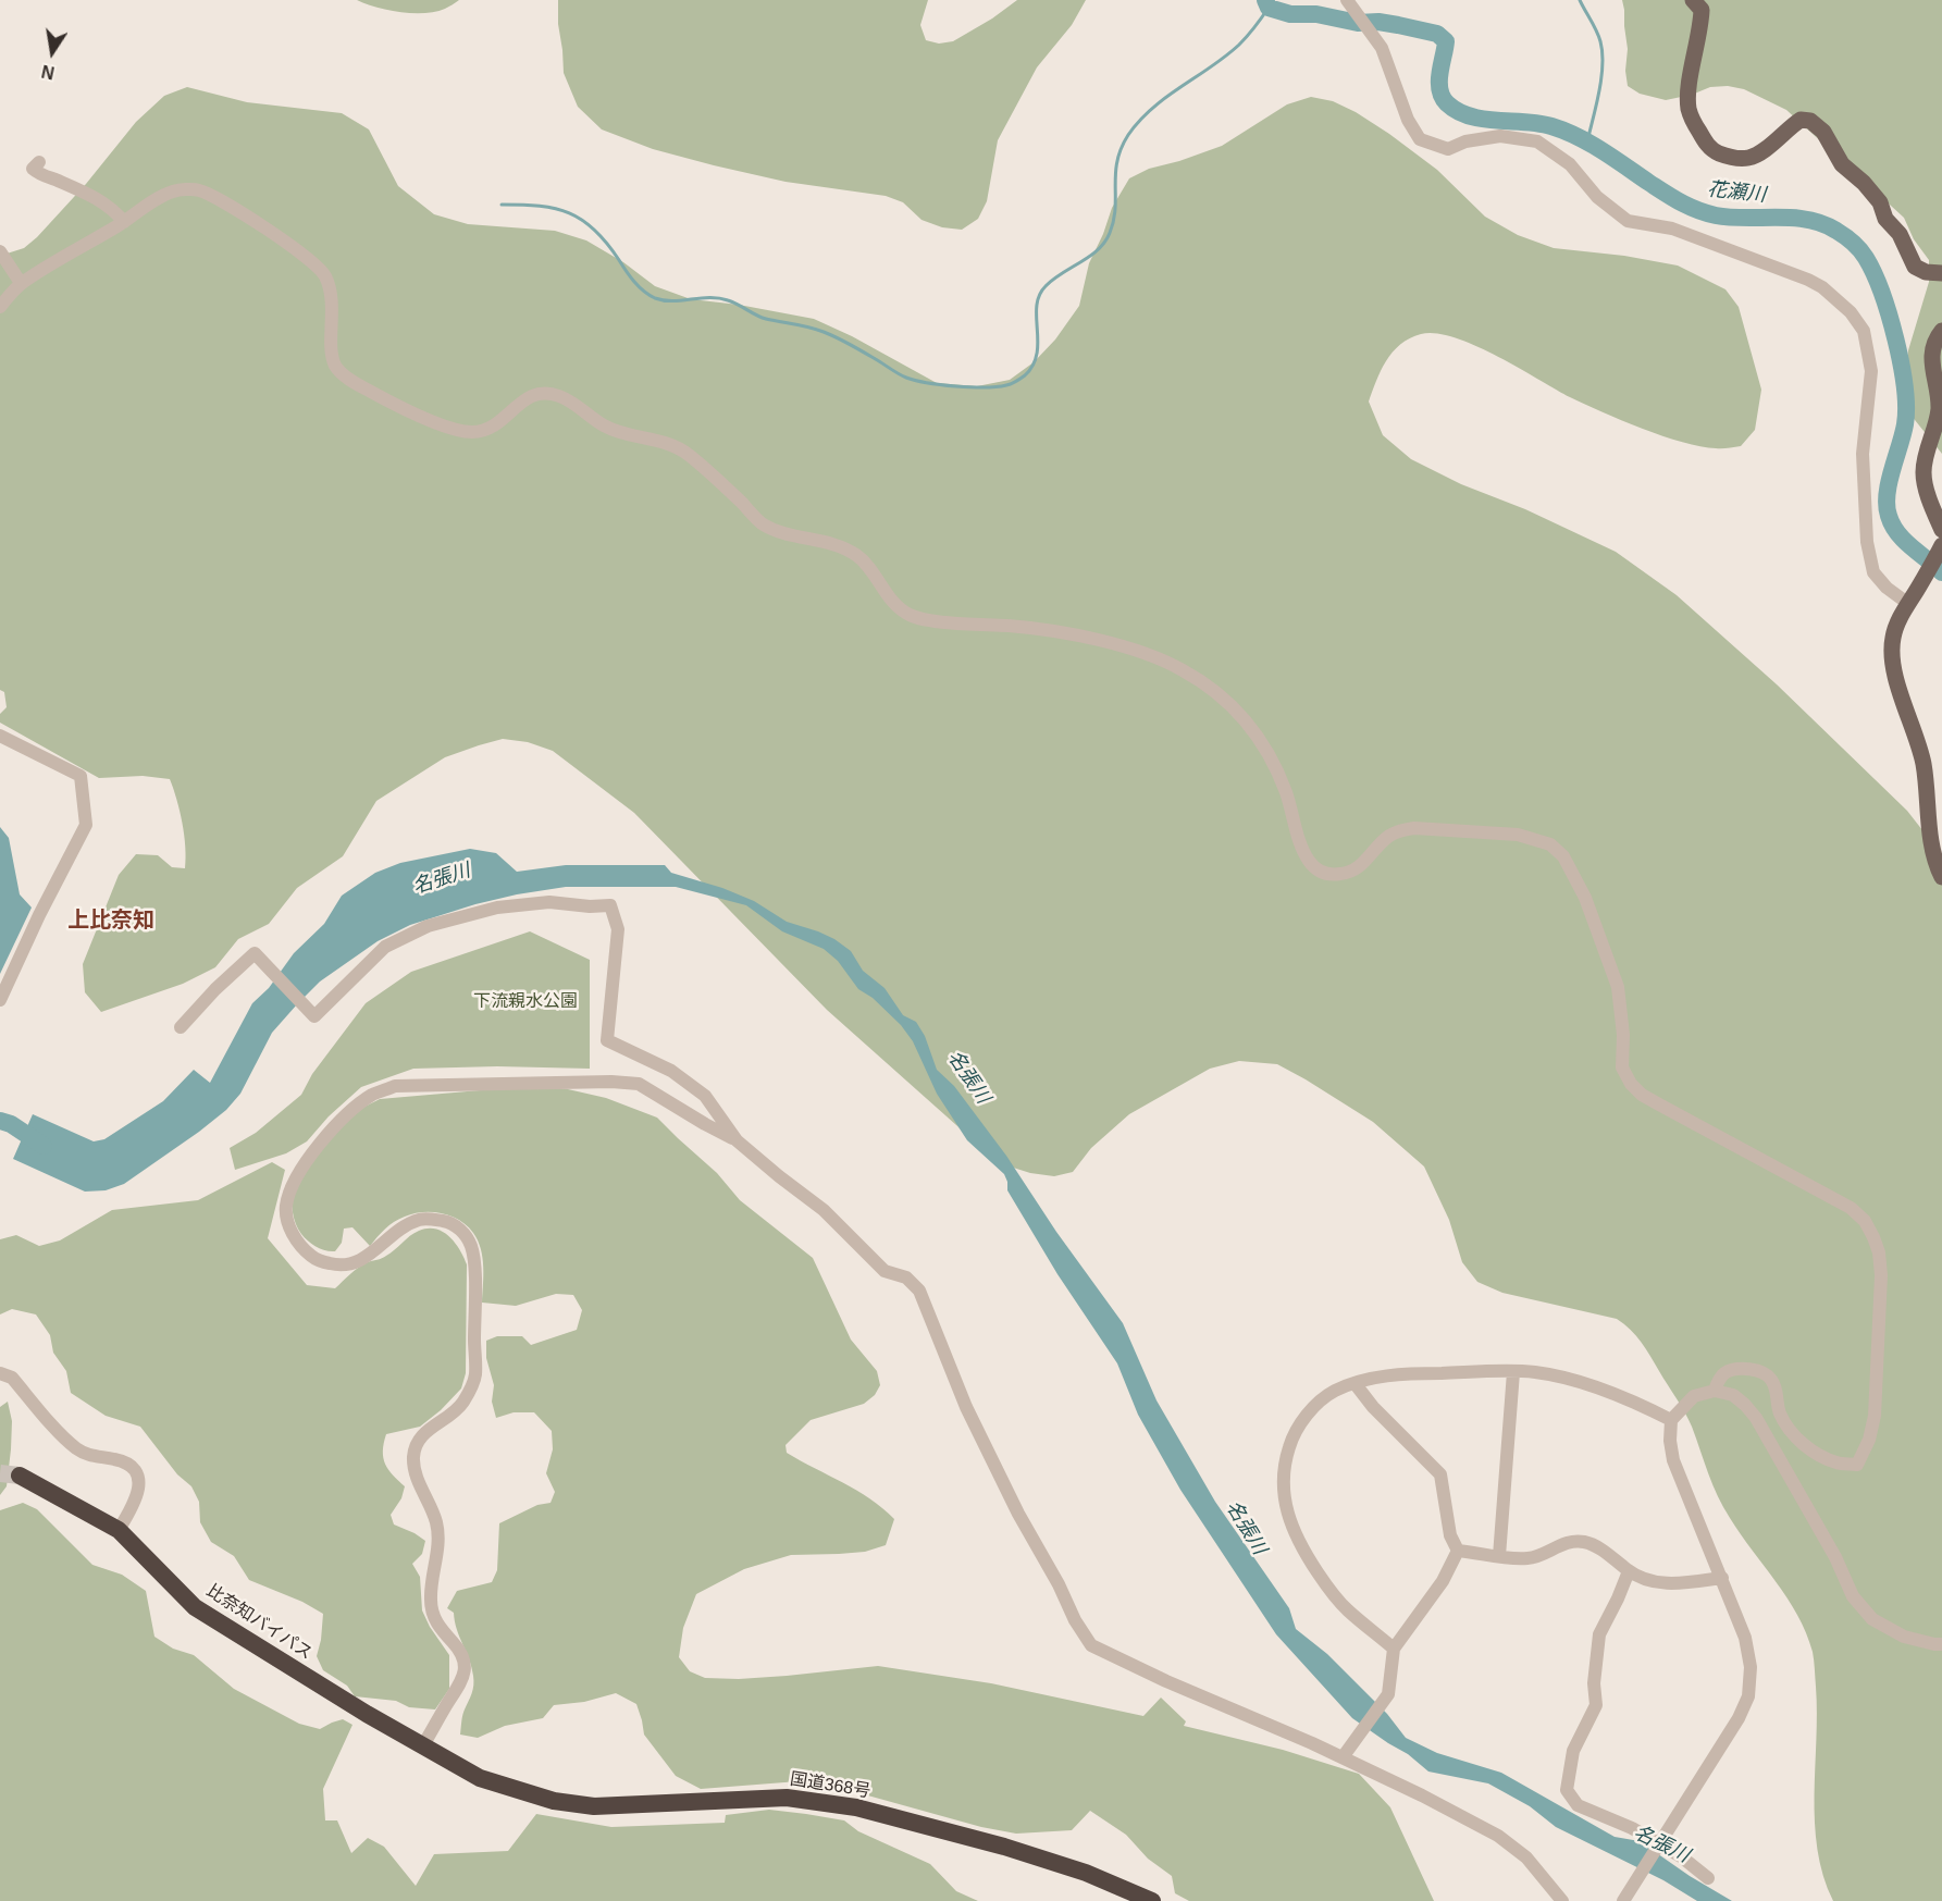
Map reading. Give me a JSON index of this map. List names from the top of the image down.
{
  "streets": {
    "highway": ["比奈知バイパス", "国道368号"]
  },
  "crossings": [
    ["比奈知バイパス", "国道368号"]
  ],
  "districts": ["上比奈知"],
  "water": ["花瀬川", "名張川"],
  "parks": ["下流親水公園"],
  "north": "bottom"
}
